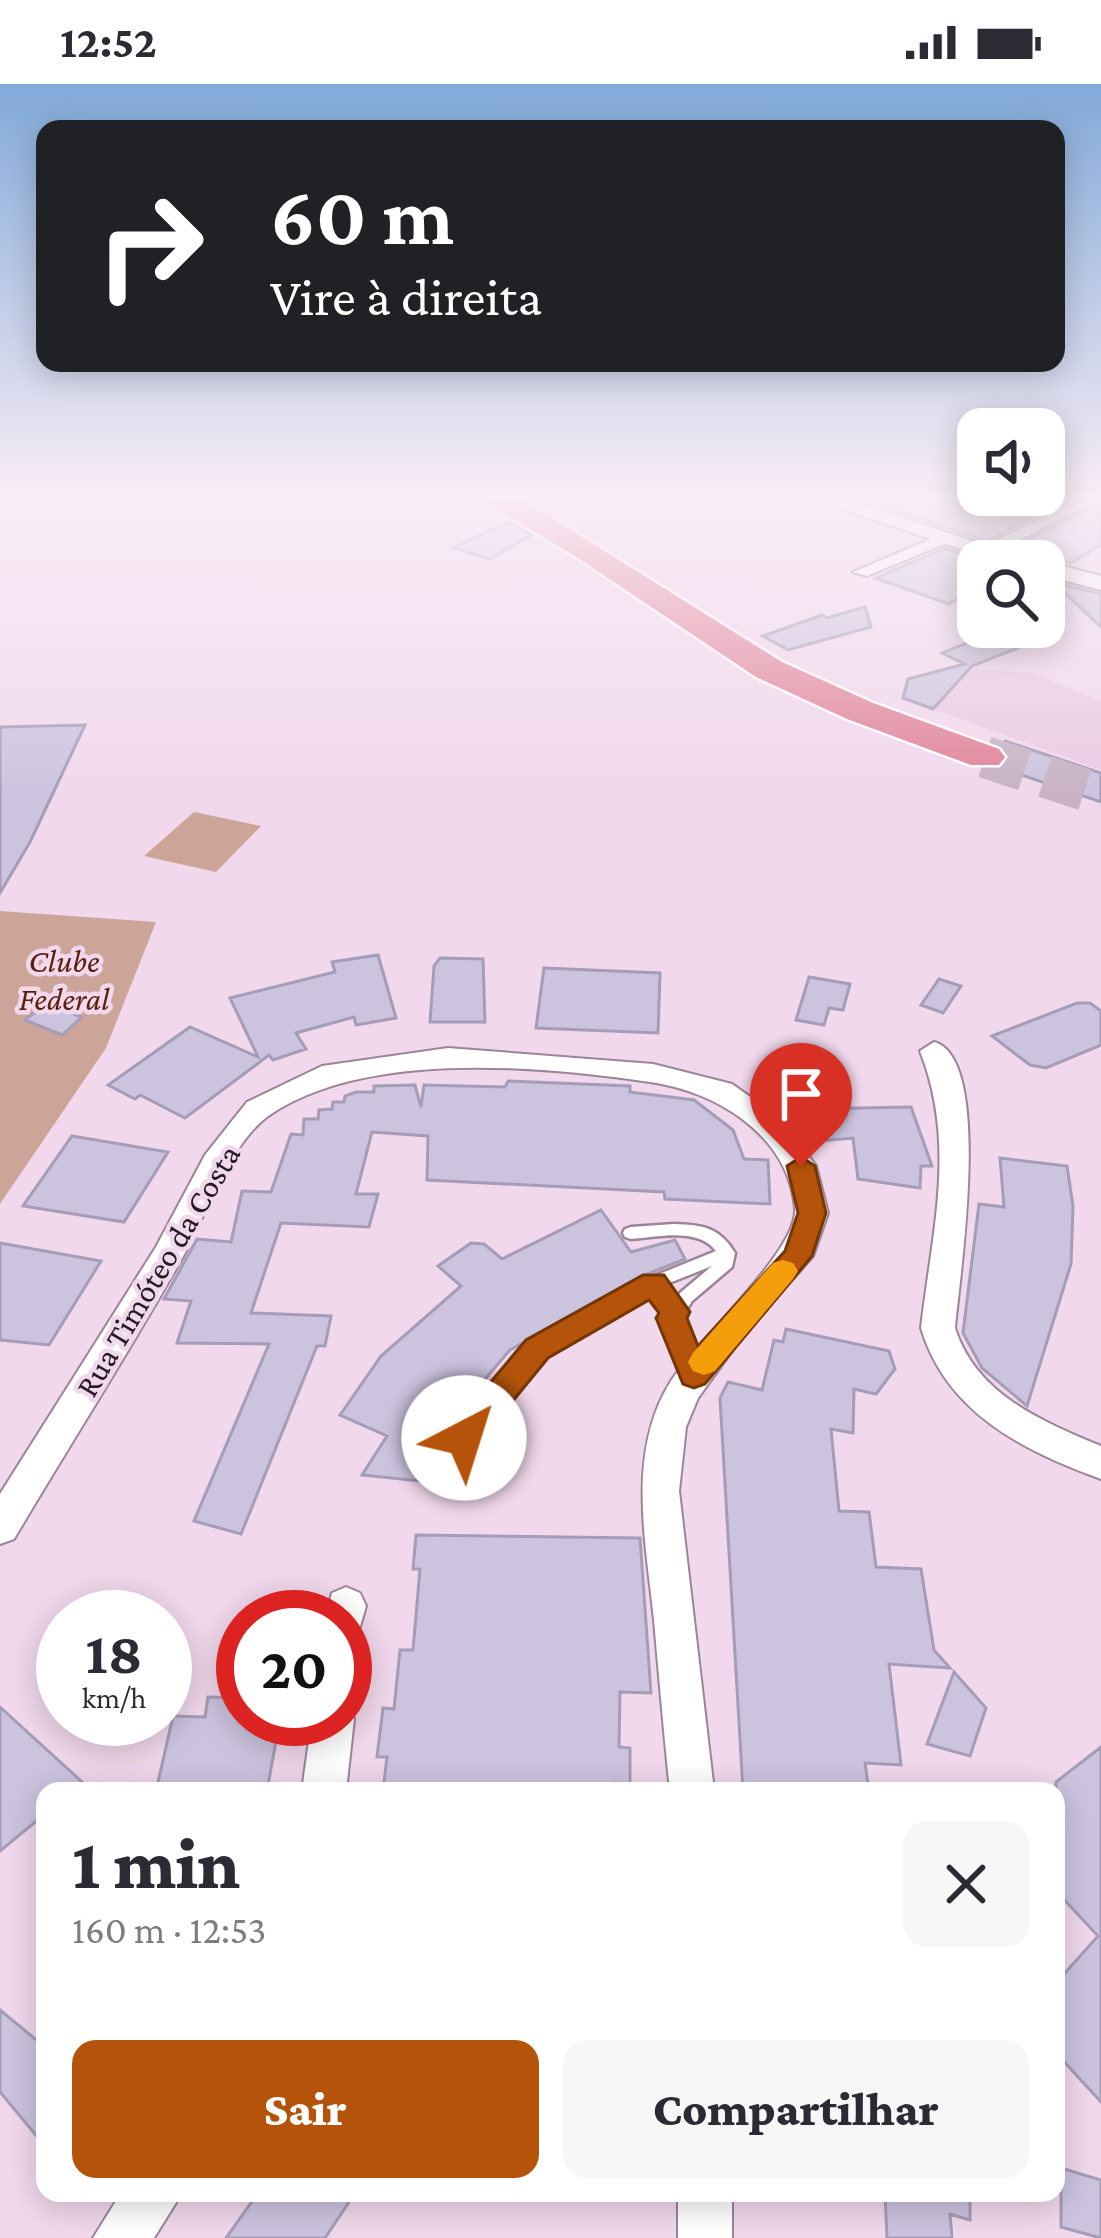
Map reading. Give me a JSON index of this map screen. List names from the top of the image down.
{
  "streets": {
    "street": ["Rua Timóteo da Costa"]
  },
  "parks": ["Clube Federal"],
  "page": {
    "status": "12:52",
    "turn": ["60 m", "Vire à direita"],
    "speed": "18 km/h",
    "limit": "20",
    "heading": ["1 min", "160 m · 12:53"],
    "buttons": ["Sair", "Compartilhar"]
  }
}
